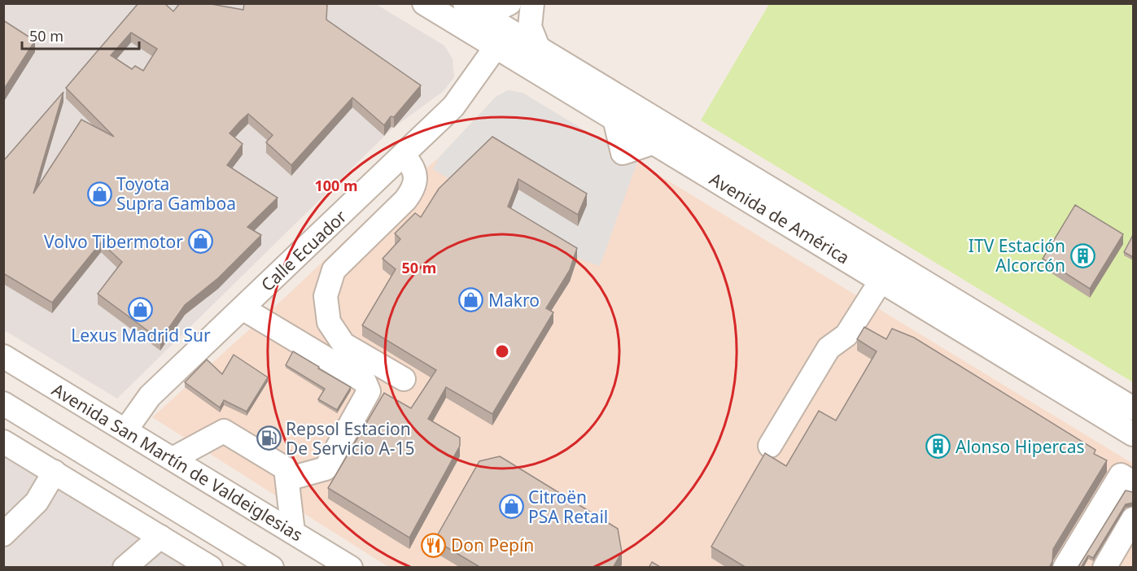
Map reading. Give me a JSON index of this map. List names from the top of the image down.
{
  "streets": {
    "street": ["Avenida de América", "Calle Ecuador", "Avenida San Martín de Valdeiglesias"]
  },
  "crossings": [
    ["Avenida de América", "Calle Ecuador"],
    ["Calle Ecuador", "Avenida San Martín de Valdeiglesias"]
  ],
  "places": {
    "shop": [
      "Toyota Supra Gamboa",
      "Volvo Tibermotor",
      "Makro",
      "Lexus Madrid Sur",
      "Citroën PSA Retail"
    ],
    "building": ["ITV Estación Alcorcón", "Alonso Hipercas"],
    "fuel station": ["Repsol Estacion De Servicio A-15"],
    "restaurant": ["Don Pepín"]
  },
  "scale_bar": "50 m",
  "rings": ["100 m", "50 m"]
}
